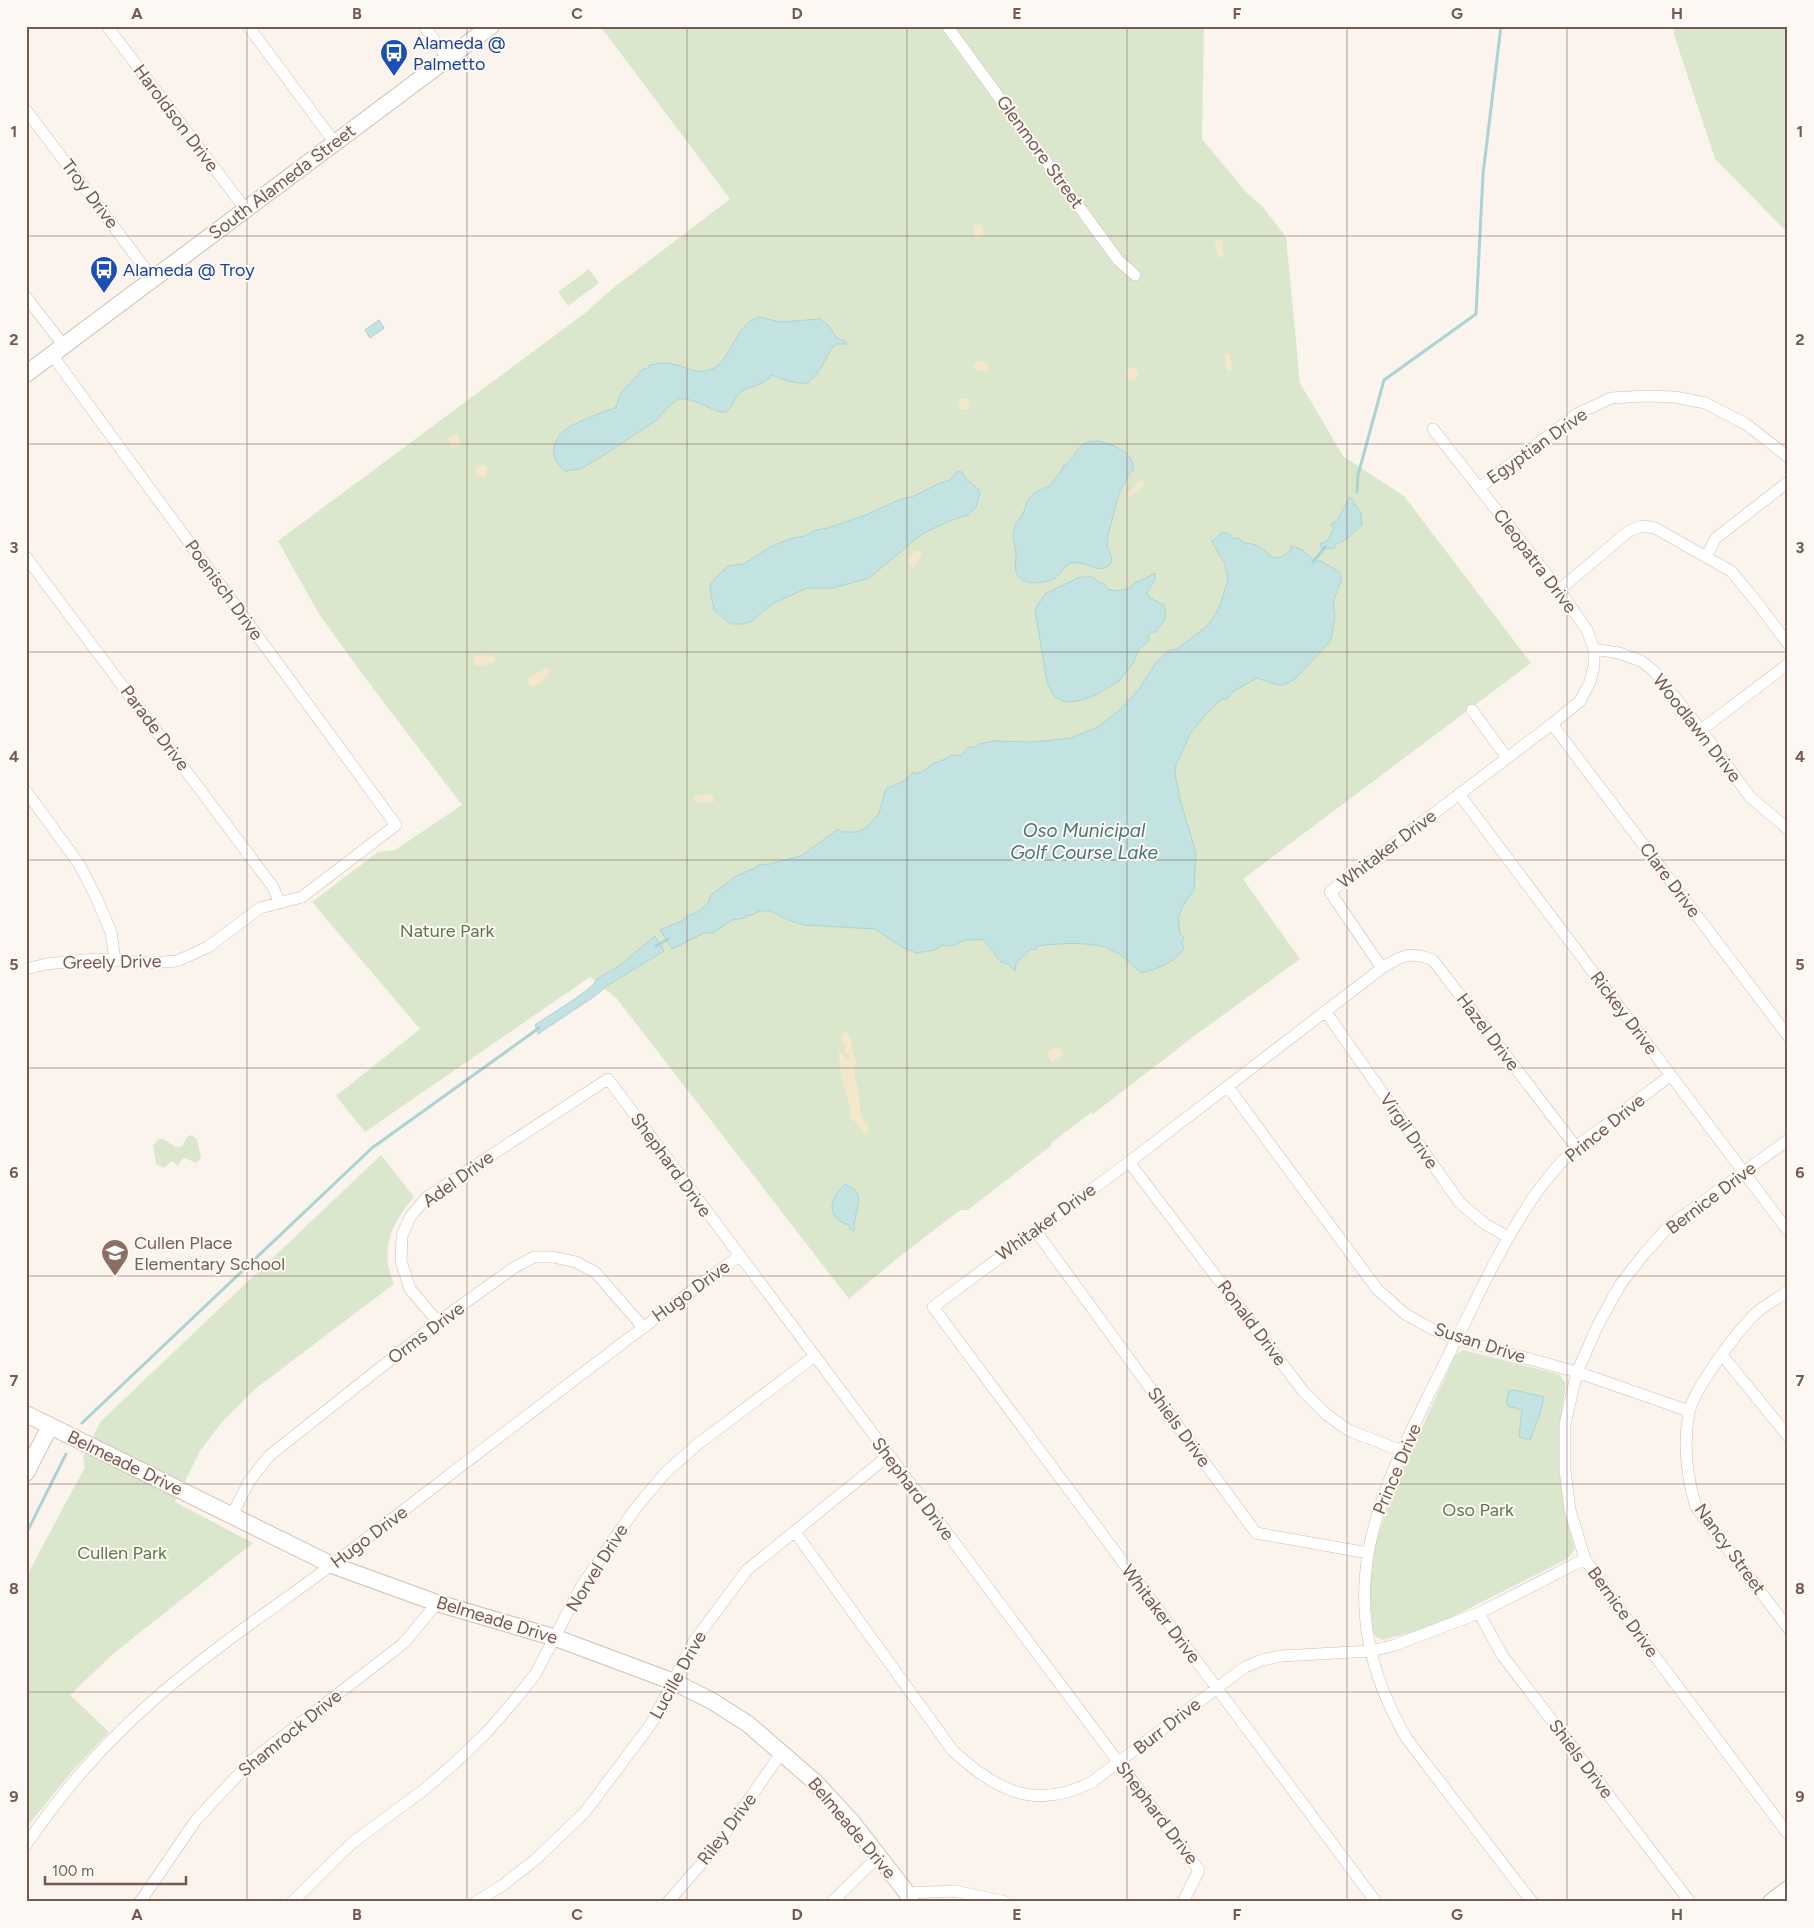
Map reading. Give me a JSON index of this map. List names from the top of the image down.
{
  "streets": {
    "street": [
      "Haroldson Drive",
      "Glenmore Street",
      "South Alameda Street",
      "Troy Drive",
      "Egyptian Drive",
      "Cleopatra Drive",
      "Poenisch Drive",
      "Parade Drive",
      "Woodlawn Drive",
      "Whitaker Drive",
      "Clare Drive",
      "Greely Drive",
      "Rickey Drive",
      "Hazel Drive",
      "Prince Drive",
      "Virgil Drive",
      "Shephard Drive",
      "Adel Drive",
      "Bernice Drive",
      "Hugo Drive",
      "Ronald Drive",
      "Orms Drive",
      "Susan Drive",
      "Shiels Drive",
      "Belmeade Drive",
      "Nancy Street",
      "Norvel Drive",
      "Lucille Drive",
      "Burr Drive",
      "Shamrock Drive",
      "Riley Drive"
    ]
  },
  "crossings": [
    ["Haroldson Drive", "South Alameda Street"],
    ["South Alameda Street", "Troy Drive"],
    ["South Alameda Street", "Poenisch Drive"],
    ["Egyptian Drive", "Cleopatra Drive"],
    ["Cleopatra Drive", "Woodlawn Drive"],
    ["Cleopatra Drive", "Whitaker Drive"],
    ["Poenisch Drive", "Greely Drive"],
    ["Parade Drive", "Greely Drive"],
    ["Woodlawn Drive", "Whitaker Drive"],
    ["Whitaker Drive", "Clare Drive"],
    ["Whitaker Drive", "Rickey Drive"],
    ["Whitaker Drive", "Hazel Drive"],
    ["Whitaker Drive", "Virgil Drive"],
    ["Whitaker Drive", "Ronald Drive"],
    ["Whitaker Drive", "Susan Drive"],
    ["Whitaker Drive", "Shiels Drive"],
    ["Whitaker Drive", "Burr Drive"],
    ["Rickey Drive", "Prince Drive"],
    ["Rickey Drive", "Bernice Drive"],
    ["Hazel Drive", "Prince Drive"],
    ["Prince Drive", "Virgil Drive"],
    ["Prince Drive", "Ronald Drive"],
    ["Prince Drive", "Susan Drive"],
    ["Prince Drive", "Shiels Drive"],
    ["Prince Drive", "Burr Drive"],
    ["Shephard Drive", "Adel Drive"],
    ["Shephard Drive", "Hugo Drive"],
    ["Shephard Drive", "Norvel Drive"],
    ["Shephard Drive", "Lucille Drive"],
    ["Shephard Drive", "Burr Drive"],
    ["Adel Drive", "Orms Drive"],
    ["Bernice Drive", "Susan Drive"],
    ["Bernice Drive", "Burr Drive"],
    ["Hugo Drive", "Orms Drive"],
    ["Hugo Drive", "Belmeade Drive"],
    ["Orms Drive", "Belmeade Drive"],
    ["Susan Drive", "Nancy Street"],
    ["Shiels Drive", "Burr Drive"],
    ["Belmeade Drive", "Norvel Drive"],
    ["Belmeade Drive", "Lucille Drive"],
    ["Belmeade Drive", "Shamrock Drive"],
    ["Belmeade Drive", "Riley Drive"],
    ["Lucille Drive", "Burr Drive"]
  ],
  "water": ["Oso Municipal Golf Course Lake"],
  "parks": ["Nature Park", "Oso Park", "Cullen Park"],
  "places": {
    "bus stop": ["Alameda @ Palmetto", "Alameda @ Troy"],
    "school or university": ["Cullen Place Elementary School"]
  },
  "scale_bar": "100 m",
  "grid": {
    "columns": [
      "A",
      "B",
      "C",
      "D",
      "E",
      "F",
      "G",
      "H"
    ],
    "rows": [
      "1",
      "2",
      "3",
      "4",
      "5",
      "6",
      "7",
      "8",
      "9"
    ]
  }
}
